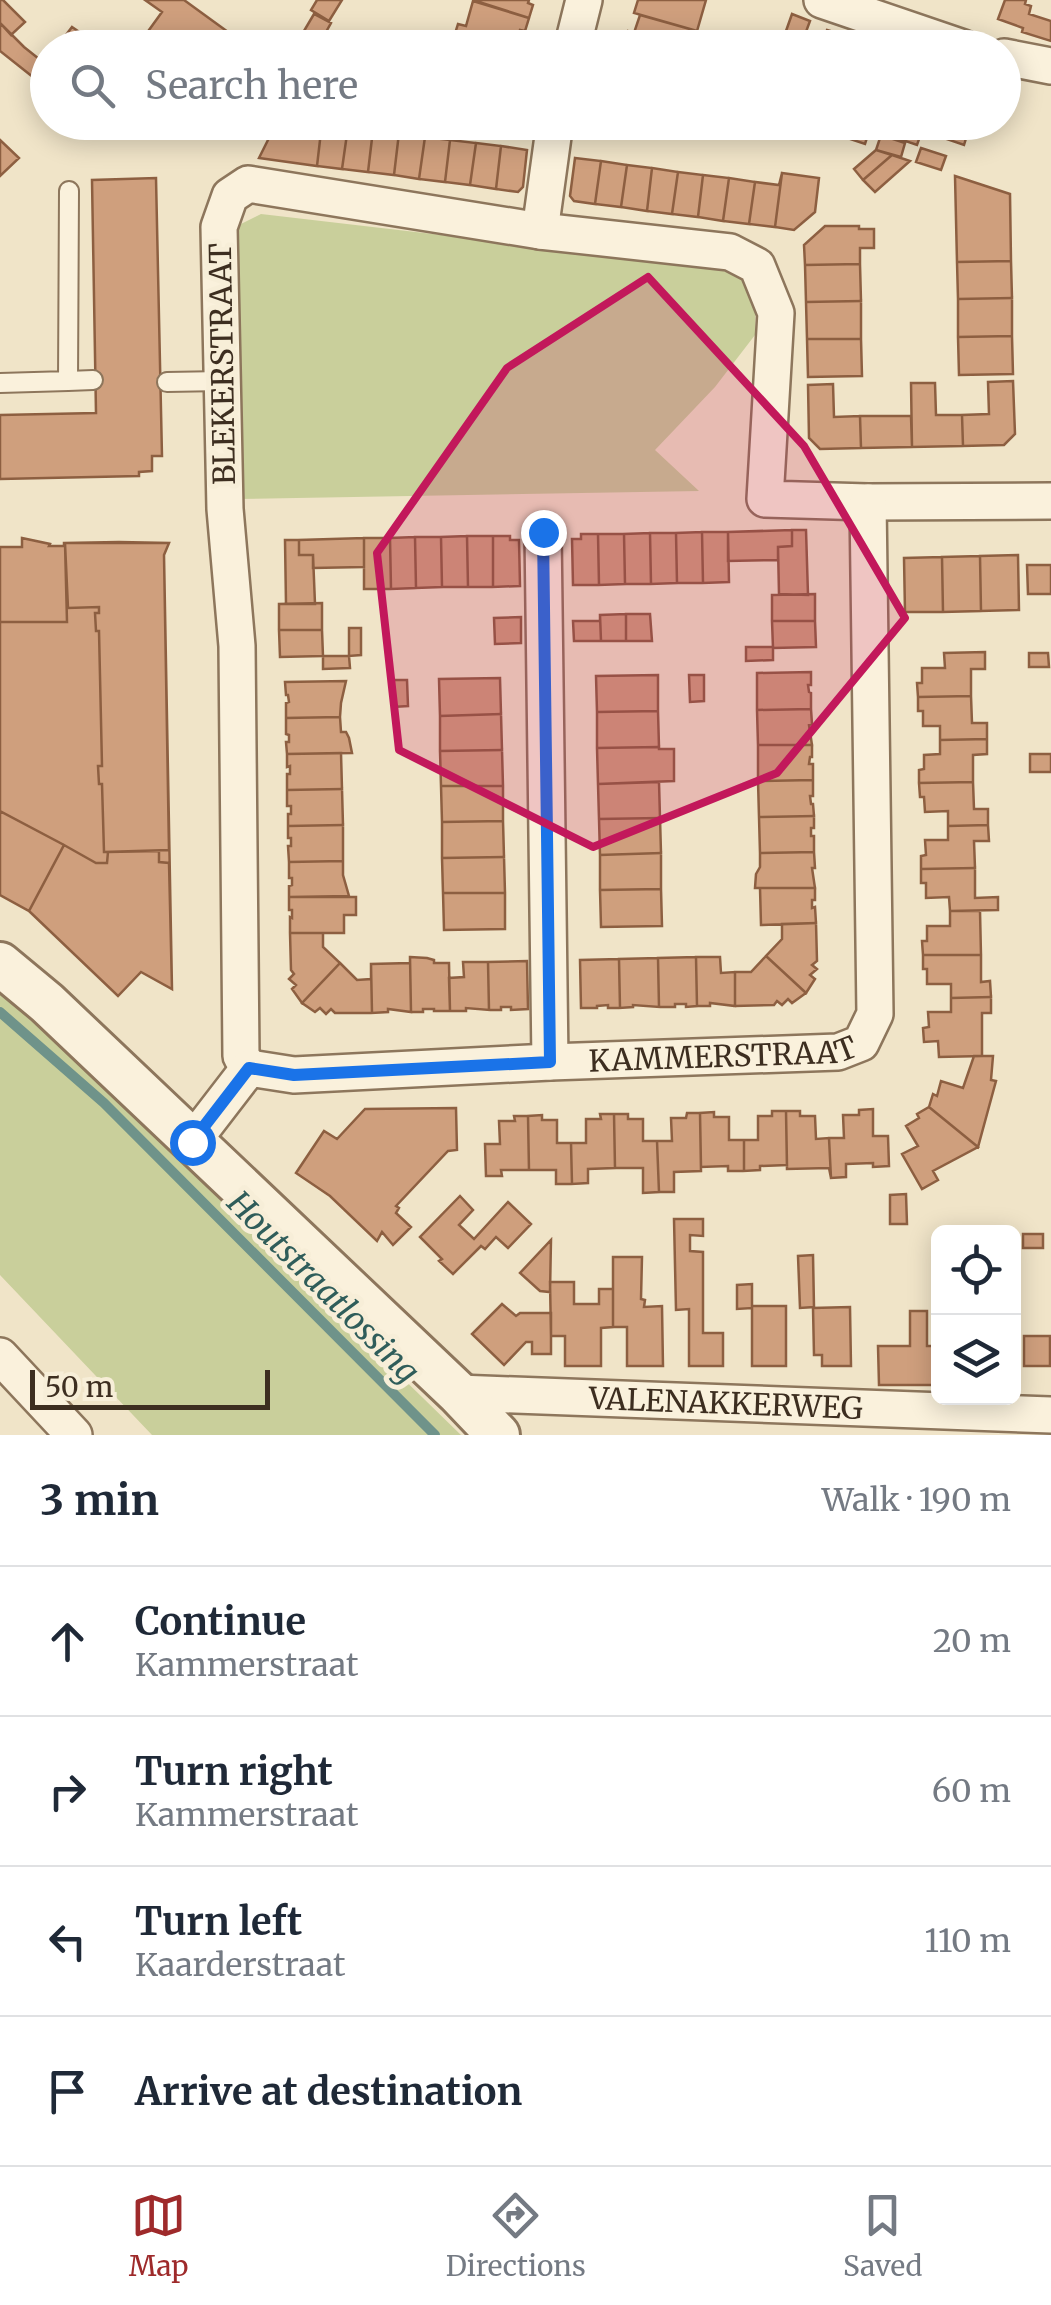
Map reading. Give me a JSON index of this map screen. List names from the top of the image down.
{
  "streets": {
    "street": ["BLEKERSTRAAT", "KAMMERSTRAAT", "VALENAKKERWEG"]
  },
  "crossings": [
    ["BLEKERSTRAAT", "KAMMERSTRAAT"]
  ],
  "water": ["Houtstraatlossing"],
  "scale_bar": "50 m",
  "page": {
    "search": "Search here",
    "scale": "50 m",
    "heading": ["3 min", "Walk · 190 m"],
    "list": [
      ["Continue", "Kammerstraat", "20 m"],
      ["Turn right", "Kammerstraat", "60 m"],
      ["Turn left", "Kaarderstraat", "110 m"],
      "Arrive at destination"
    ],
    "nav": ["Map", "Directions", "Saved"]
  }
}
